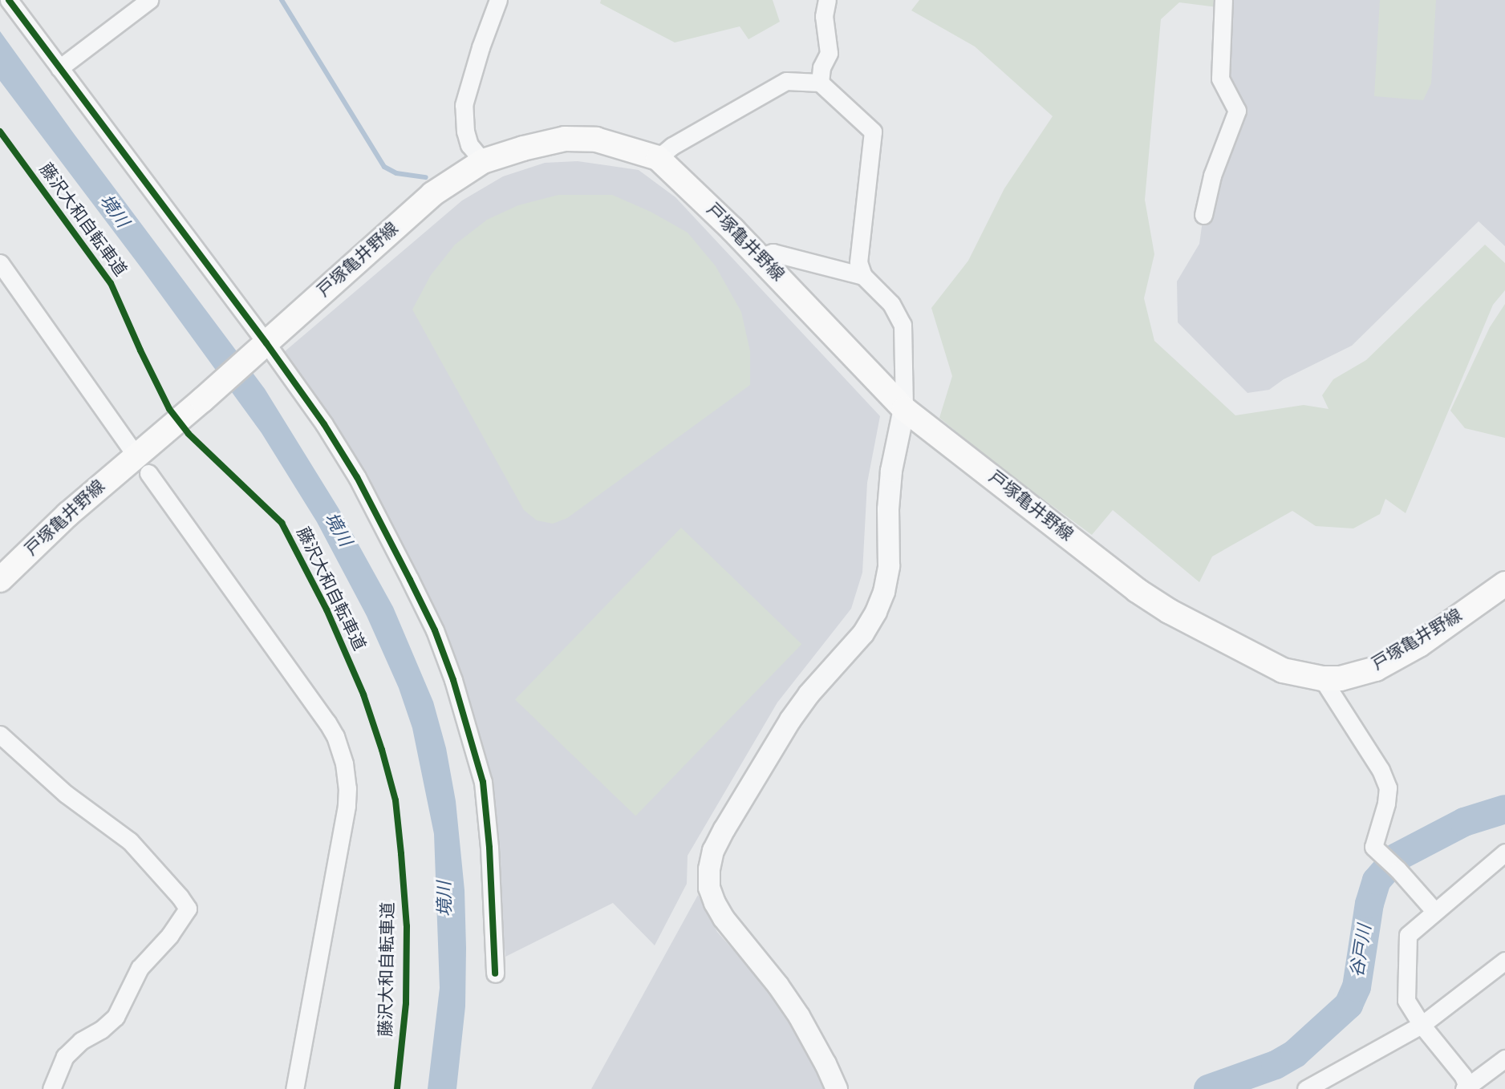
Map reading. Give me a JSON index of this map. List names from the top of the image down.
{
  "streets": {
    "main road": ["戸塚亀井野線"],
    "cycle path": ["藤沢大和自転車道"]
  },
  "water": ["境川", "谷戸川"]
}
